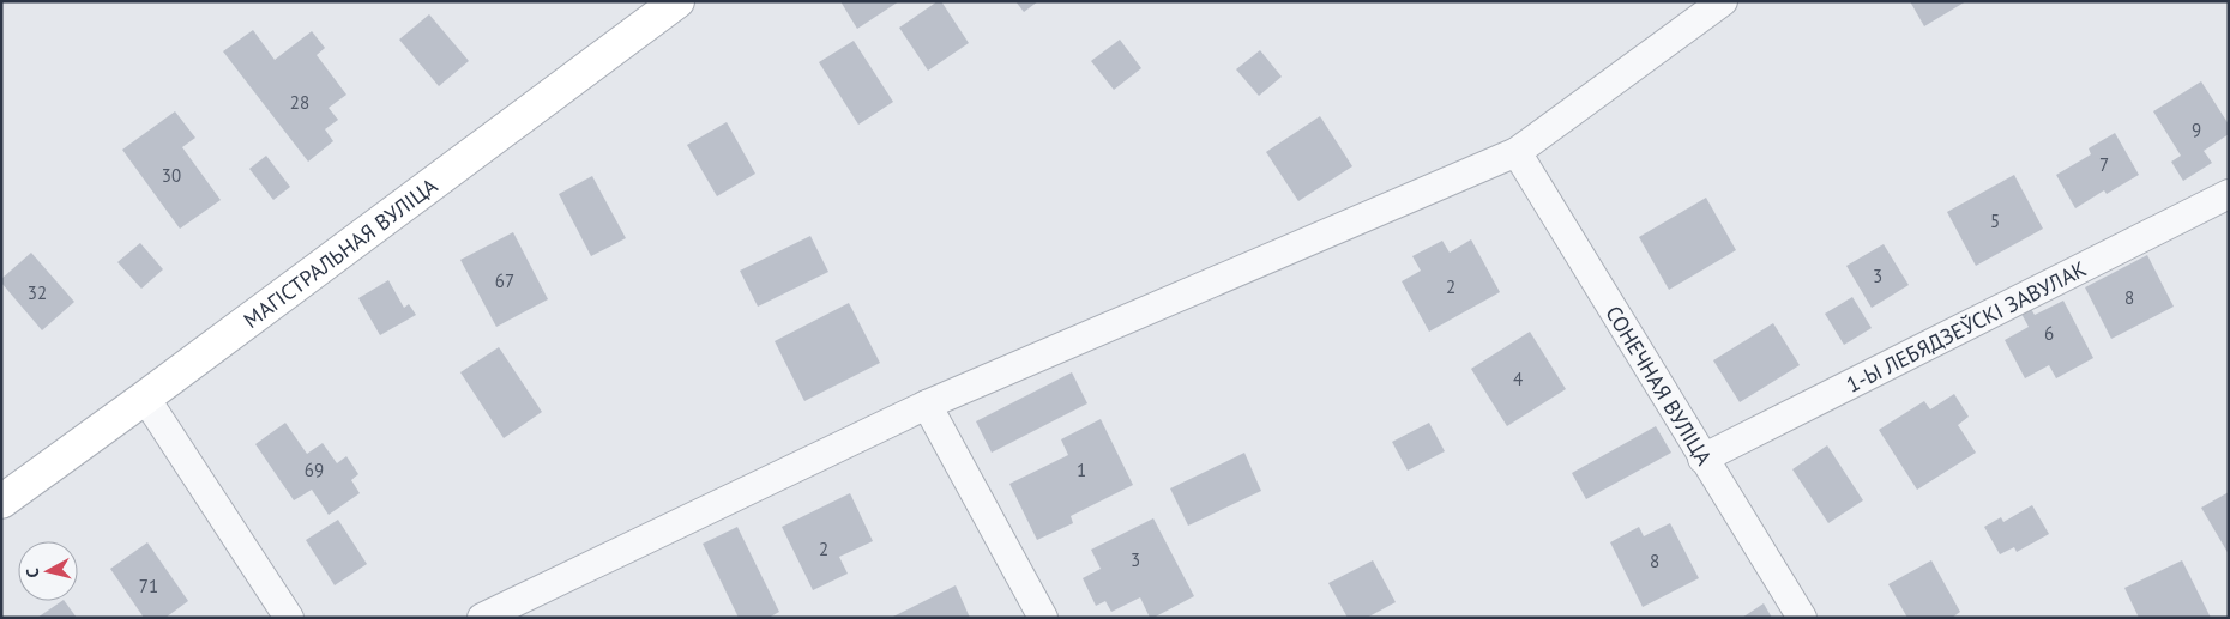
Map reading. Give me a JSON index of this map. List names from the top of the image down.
{
  "streets": {
    "main road": ["МАГІСТРАЛЬНАЯ ВУЛІЦА"],
    "street": ["1-Ы ЛЕБЯДЗЕЎСКІ ЗАВУЛАК", "СОНЕЧНАЯ ВУЛІЦА"]
  },
  "crossings": [
    ["1-Ы ЛЕБЯДЗЕЎСКІ ЗАВУЛАК", "СОНЕЧНАЯ ВУЛІЦА"]
  ],
  "house_numbers": [
    "28",
    "9",
    "7",
    "30",
    "5",
    "3",
    "67",
    "2",
    "32",
    "8",
    "6",
    "4",
    "69",
    "1",
    "2",
    "3",
    "8",
    "71"
  ],
  "north": "left"
}
